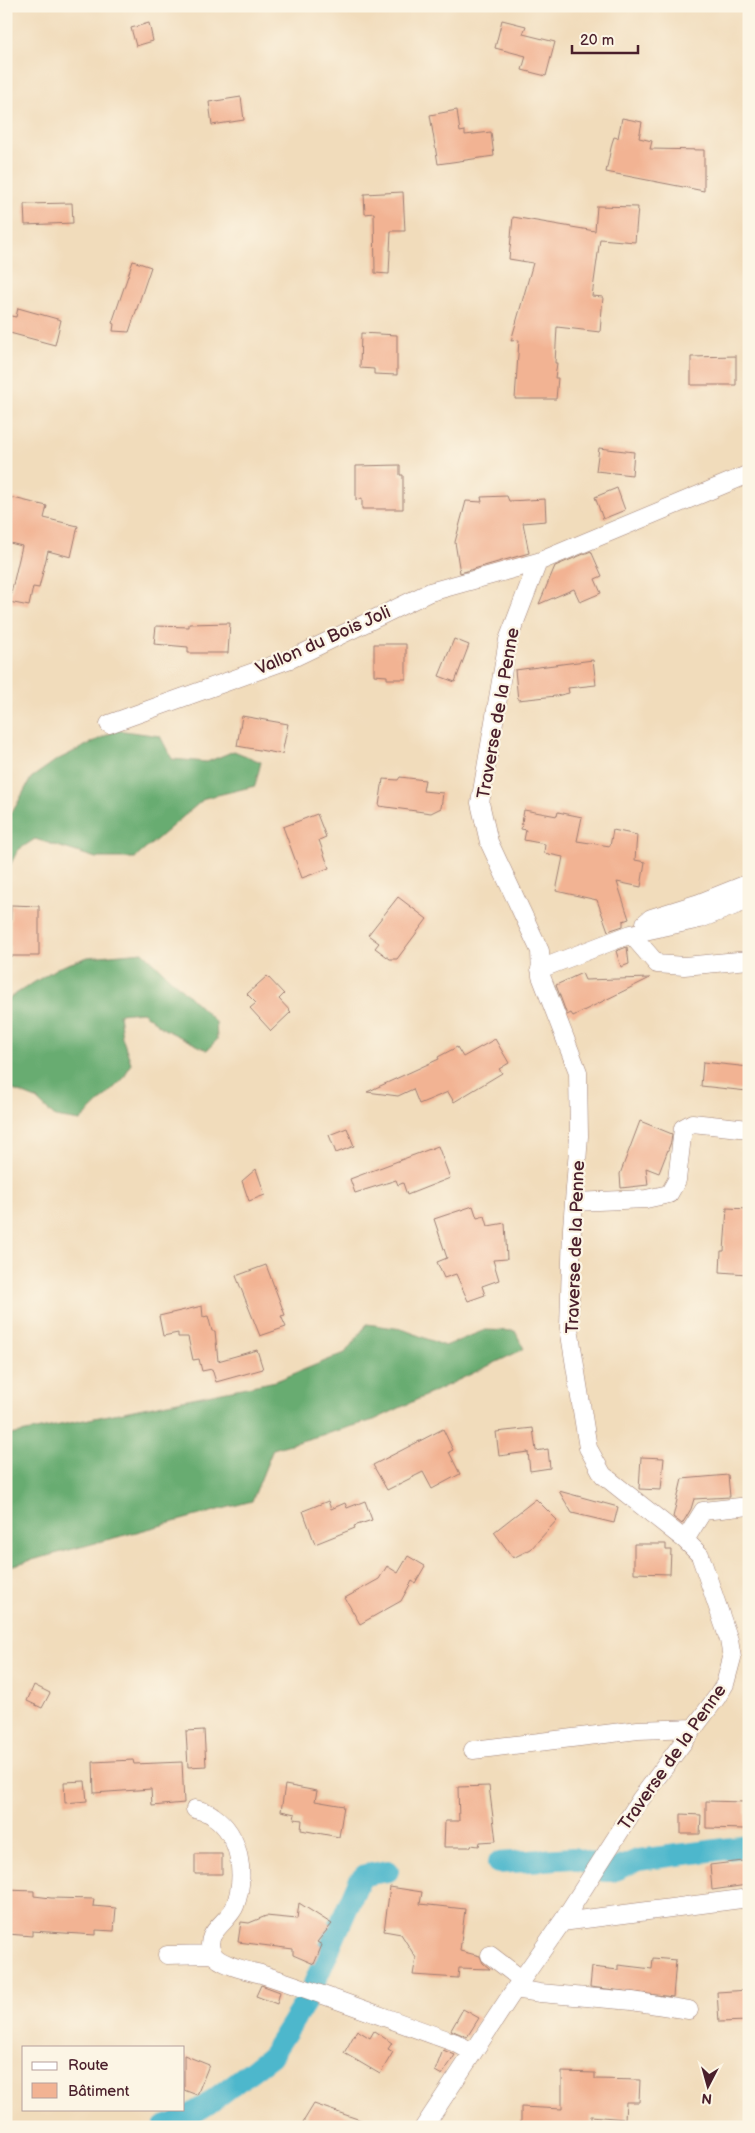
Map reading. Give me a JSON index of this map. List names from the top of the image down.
{
  "streets": {
    "street": ["Vallon du Bois Joli", "Traverse de la Penne"]
  },
  "crossings": [
    ["Vallon du Bois Joli", "Traverse de la Penne"]
  ],
  "legend": ["Route", "Bâtiment"],
  "scale_bar": "20 m",
  "north": "bottom"
}
